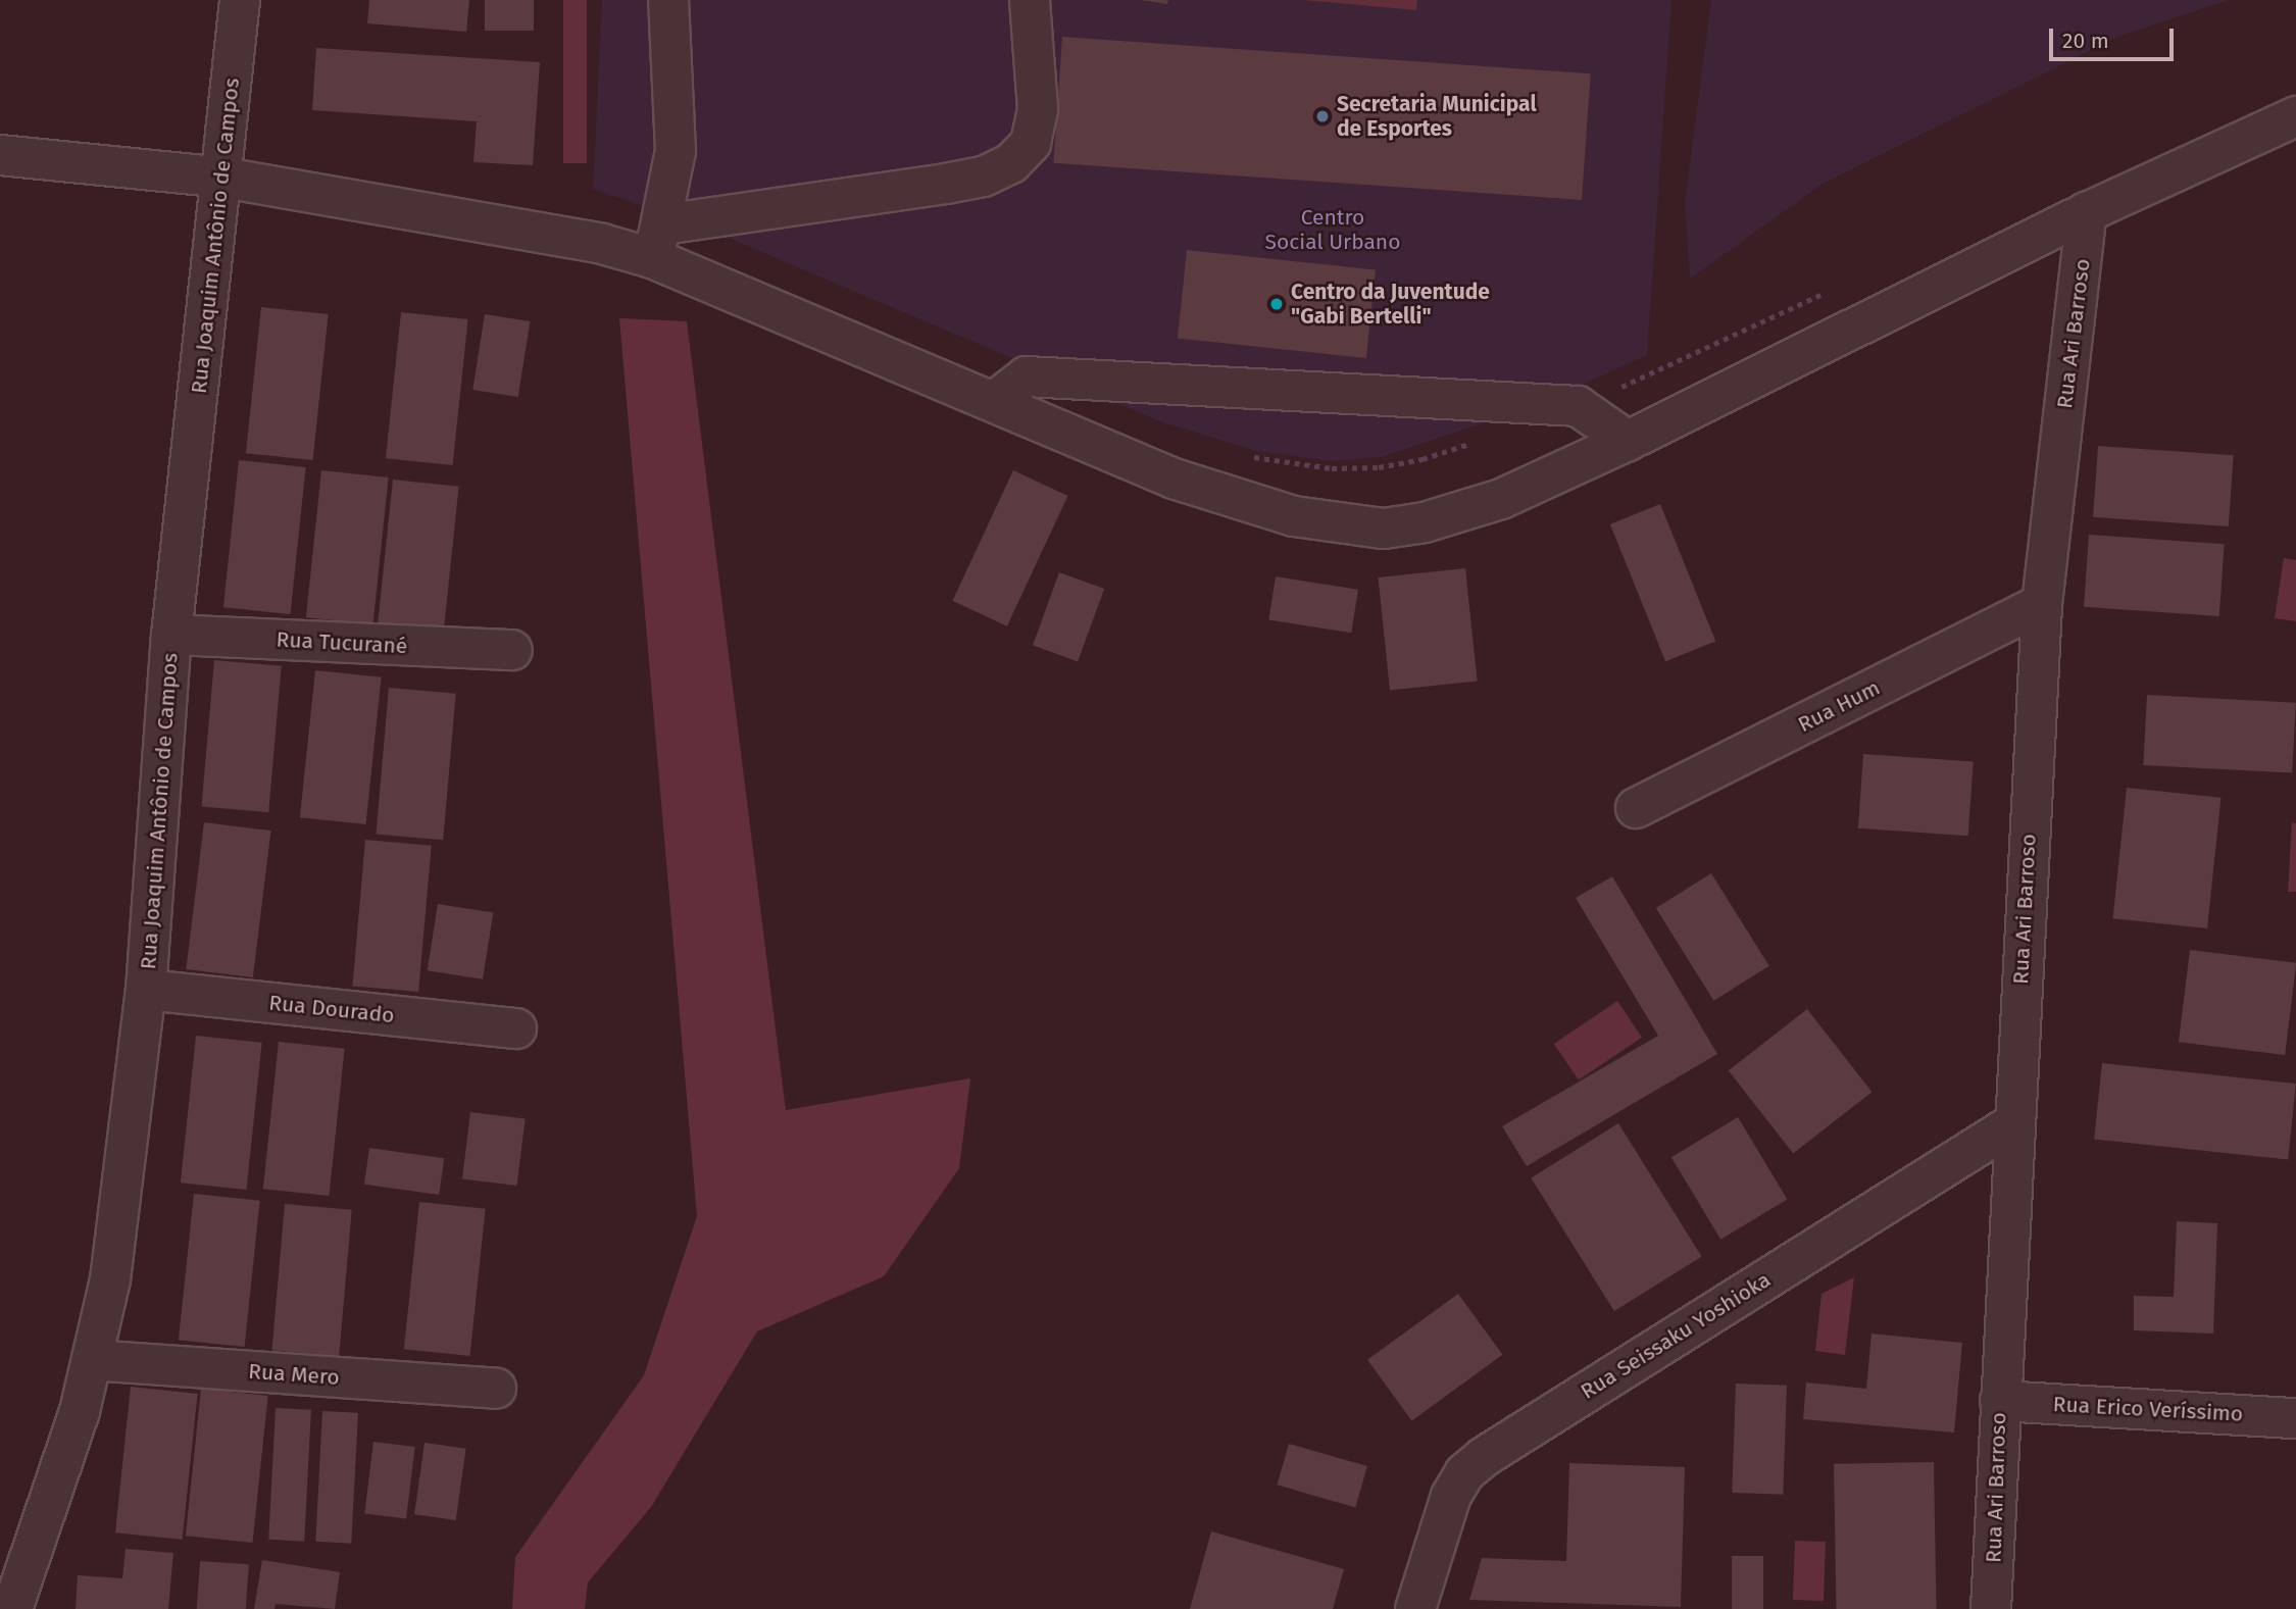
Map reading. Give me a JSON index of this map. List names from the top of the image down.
{
  "streets": {
    "street": [
      "Rua Joaquim Antônio de Campos",
      "Rua Ari Barroso",
      "Rua Tucurané",
      "Rua Hum",
      "Rua Dourado",
      "Rua Seissaku Yoshioka",
      "Rua Mero",
      "Rua Erico Veríssimo"
    ]
  },
  "crossings": [
    ["Rua Joaquim Antônio de Campos", "Rua Tucurané"],
    ["Rua Joaquim Antônio de Campos", "Rua Dourado"],
    ["Rua Joaquim Antônio de Campos", "Rua Mero"],
    ["Rua Ari Barroso", "Rua Hum"],
    ["Rua Ari Barroso", "Rua Seissaku Yoshioka"],
    ["Rua Ari Barroso", "Rua Erico Veríssimo"]
  ],
  "parks": ["Centro Social Urbano"],
  "places": ["Secretaria Municipal de Esportes", "Centro da Juventude \"Gabi Bertelli\""],
  "scale_bar": "20 m"
}
